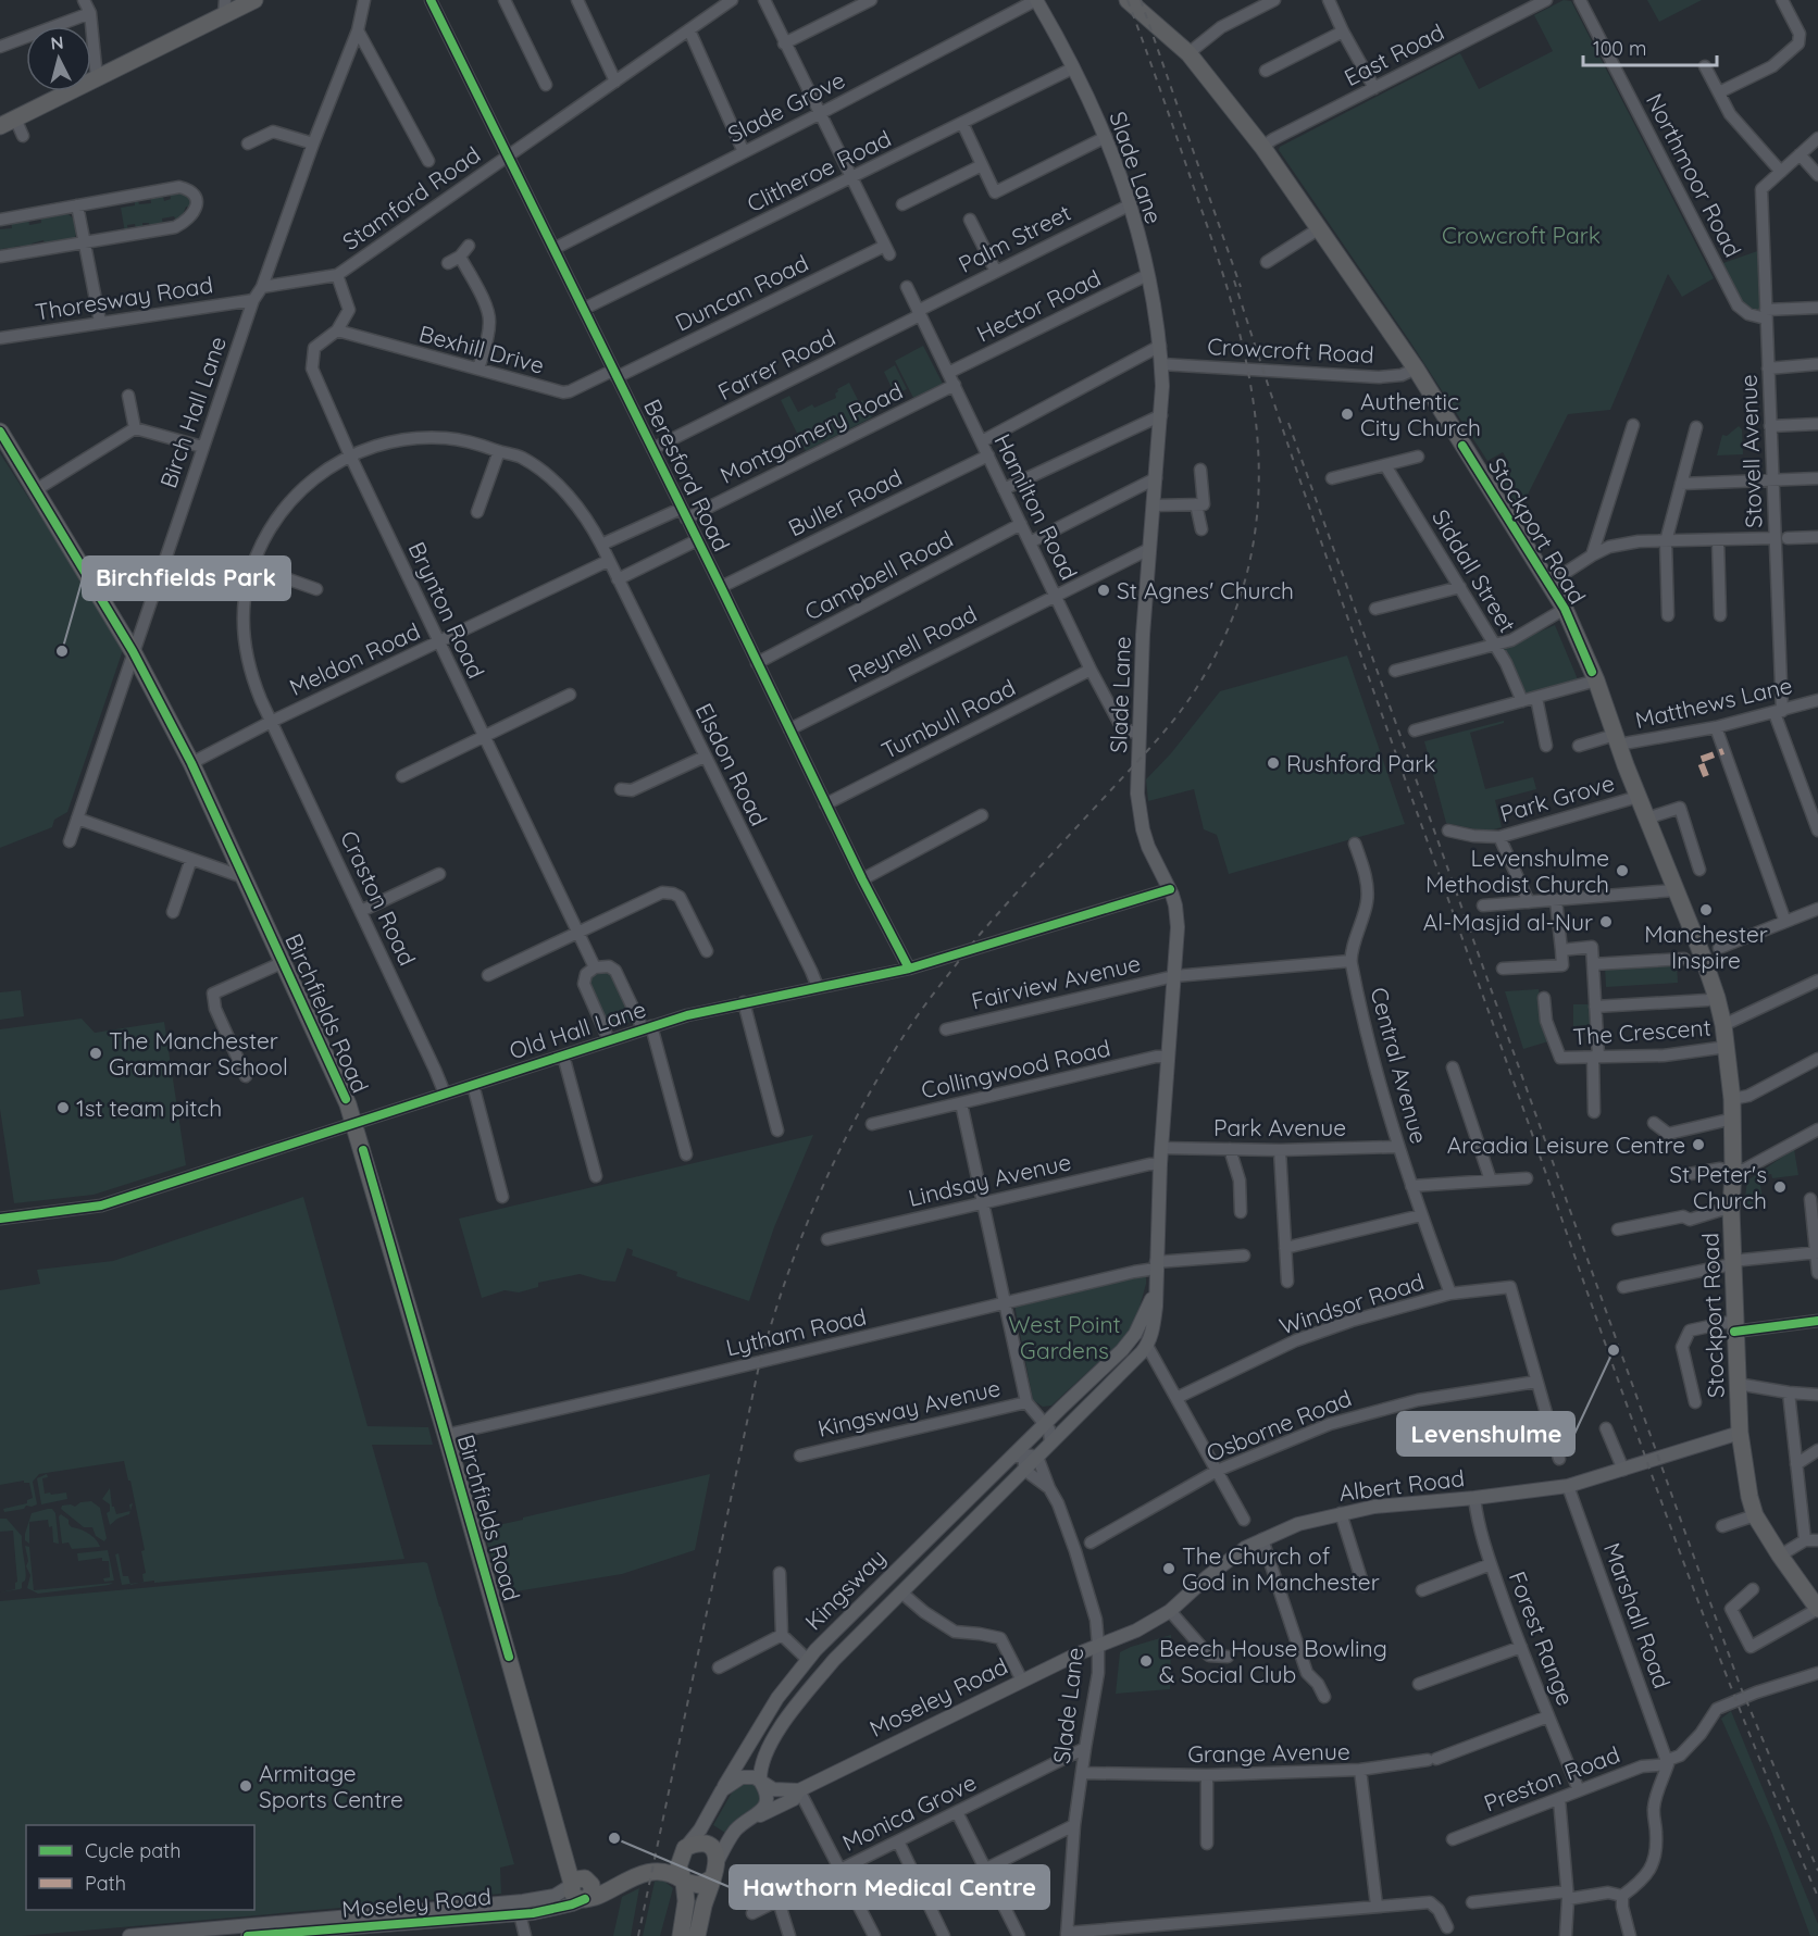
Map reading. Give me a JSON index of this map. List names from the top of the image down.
{
  "streets": {
    "highway": [
      "Stockport Road",
      "Birchfields Road",
      "Kingsway",
      "Moseley Road"
    ],
    "main road": ["Slade Lane", "Albert Road"],
    "street": [
      "East Road",
      "Slade Grove",
      "Clitheroe Road",
      "Northmoor Road",
      "Stamford Road",
      "Palm Street",
      "Duncan Road",
      "Thoresway Road",
      "Hector Road",
      "Bexhill Drive",
      "Crowcroft Road",
      "Farrer Road",
      "Birch Hall Lane",
      "Montgomery Road",
      "Stovell Avenue",
      "Beresford Road",
      "Buller Road",
      "Hamilton Road",
      "Siddall Street",
      "Campbell Road",
      "Brynton Road",
      "Reynell Road",
      "Meldon Road",
      "Matthews Lane",
      "Turnbull Road",
      "Elsdon Road",
      "Park Grove",
      "Craston Road",
      "Fairview Avenue",
      "Old Hall Lane",
      "The Crescent",
      "Central Avenue",
      "Collingwood Road",
      "Park Avenue",
      "Lindsay Avenue",
      "Windsor Road",
      "Lytham Road",
      "Kingsway Avenue",
      "Osborne Road",
      "Marshall Road",
      "Forest Range",
      "Grange Avenue",
      "Preston Road",
      "Monica Grove"
    ]
  },
  "crossings": [
    ["East Road", "Stockport Road"],
    ["Slade Grove", "Slade Lane"],
    ["Slade Grove", "Beresford Road"],
    ["Slade Lane", "Clitheroe Road"],
    ["Slade Lane", "Palm Street"],
    ["Slade Lane", "Hector Road"],
    ["Slade Lane", "Crowcroft Road"],
    ["Slade Lane", "Hamilton Road"],
    ["Slade Lane", "Reynell Road"],
    ["Slade Lane", "Fairview Avenue"],
    ["Slade Lane", "Old Hall Lane"],
    ["Slade Lane", "Collingwood Road"],
    ["Slade Lane", "Park Avenue"],
    ["Slade Lane", "Lindsay Avenue"],
    ["Slade Lane", "Lytham Road"],
    ["Slade Lane", "Albert Road"],
    ["Slade Lane", "Kingsway"],
    ["Slade Lane", "Moseley Road"],
    ["Slade Lane", "Grange Avenue"],
    ["Slade Lane", "Monica Grove"],
    ["Clitheroe Road", "Duncan Road"],
    ["Clitheroe Road", "Beresford Road"],
    ["Northmoor Road", "Stovell Avenue"],
    ["Stamford Road", "Birch Hall Lane"],
    ["Stamford Road", "Beresford Road"],
    ["Palm Street", "Farrer Road"],
    ["Palm Street", "Hamilton Road"],
    ["Duncan Road", "Bexhill Drive"],
    ["Duncan Road", "Beresford Road"],
    ["Thoresway Road", "Birch Hall Lane"],
    ["Hector Road", "Hamilton Road"],
    ["Bexhill Drive", "Beresford Road"],
    ["Bexhill Drive", "Brynton Road"],
    ["Crowcroft Road", "Stockport Road"],
    ["Farrer Road", "Beresford Road"],
    ["Farrer Road", "Hamilton Road"],
    ["Birch Hall Lane", "Birchfields Road"],
    ["Montgomery Road", "Beresford Road"],
    ["Montgomery Road", "Hamilton Road"],
    ["Stovell Avenue", "Matthews Lane"],
    ["Beresford Road", "Buller Road"],
    ["Beresford Road", "Campbell Road"],
    ["Beresford Road", "Reynell Road"],
    ["Beresford Road", "Turnbull Road"],
    ["Beresford Road", "Old Hall Lane"],
    ["Buller Road", "Hamilton Road"],
    ["Hamilton Road", "Campbell Road"],
    ["Hamilton Road", "Reynell Road"],
    ["Hamilton Road", "Turnbull Road"],
    ["Stockport Road", "Matthews Lane"],
    ["Stockport Road", "Park Grove"],
    ["Stockport Road", "The Crescent"],
    ["Stockport Road", "Albert Road"],
    ["Brynton Road", "Meldon Road"],
    ["Brynton Road", "Elsdon Road"],
    ["Brynton Road", "Craston Road"],
    ["Meldon Road", "Elsdon Road"],
    ["Meldon Road", "Craston Road"],
    ["Meldon Road", "Birchfields Road"],
    ["Elsdon Road", "Craston Road"],
    ["Elsdon Road", "Old Hall Lane"],
    ["Craston Road", "Old Hall Lane"],
    ["Fairview Avenue", "Central Avenue"],
    ["Birchfields Road", "Old Hall Lane"],
    ["Birchfields Road", "Lytham Road"],
    ["Birchfields Road", "Moseley Road"],
    ["Central Avenue", "Park Avenue"],
    ["Central Avenue", "Windsor Road"],
    ["Windsor Road", "Osborne Road"],
    ["Albert Road", "Marshall Road"],
    ["Albert Road", "Forest Range"],
    ["Albert Road", "Moseley Road"],
    ["Kingsway", "Moseley Road"],
    ["Marshall Road", "Preston Road"],
    ["Forest Range", "Preston Road"]
  ],
  "parks": ["Crowcroft Park", "West Point Gardens"],
  "places": [
    "Authentic City Church",
    "St Agnes' Church",
    "Birchfields Park",
    "Rushford Park",
    "Levenshulme Methodist Church",
    "Manchester Inspire",
    "Al-Masjid al-Nur",
    "The Manchester Grammar School",
    "1st team pitch",
    "Arcadia Leisure Centre",
    "St Peter's Church",
    "Levenshulme",
    "The Church of God in Manchester",
    "Beech House Bowling & Social Club",
    "Armitage Sports Centre",
    "Hawthorn Medical Centre"
  ],
  "legend": ["Cycle path", "Path"],
  "scale_bar": "100 m",
  "north": "top"
}
